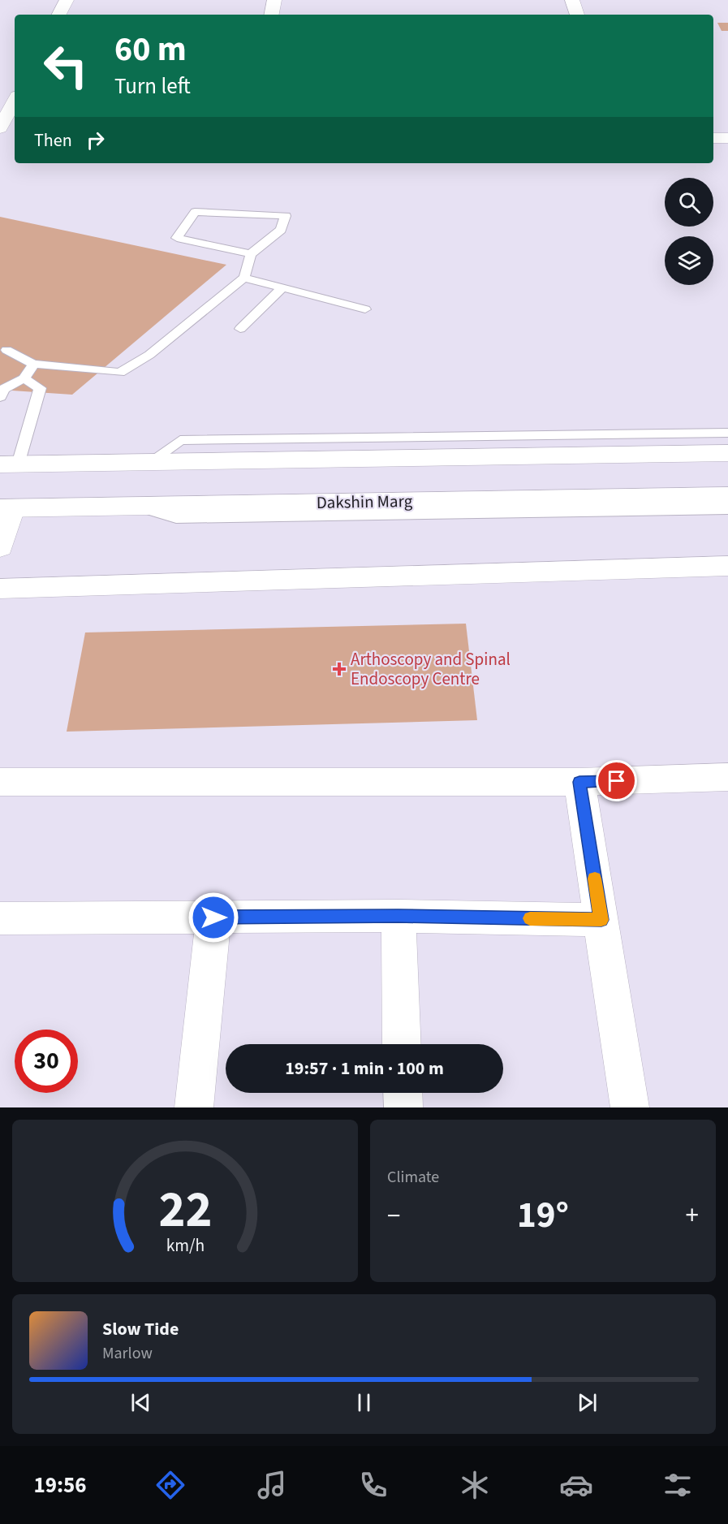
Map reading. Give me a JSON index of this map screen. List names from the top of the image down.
{
  "streets": {
    "street": ["Dakshin Marg"]
  },
  "places": {
    "health": ["Arthoscopy and Spinal Endoscopy Centre"]
  },
  "page": {
    "turn": ["60 m", "Turn left"],
    "then": "Then",
    "limit": "30",
    "trip": "19:57 · 1 min · 100 m",
    "tile": "Climate",
    "heat": ["−", "19°", "+"],
    "song": ["Slow Tide", "Marlow"],
    "tabs": "19:56",
    "gauge": ["22", "km/h"]
  }
}
